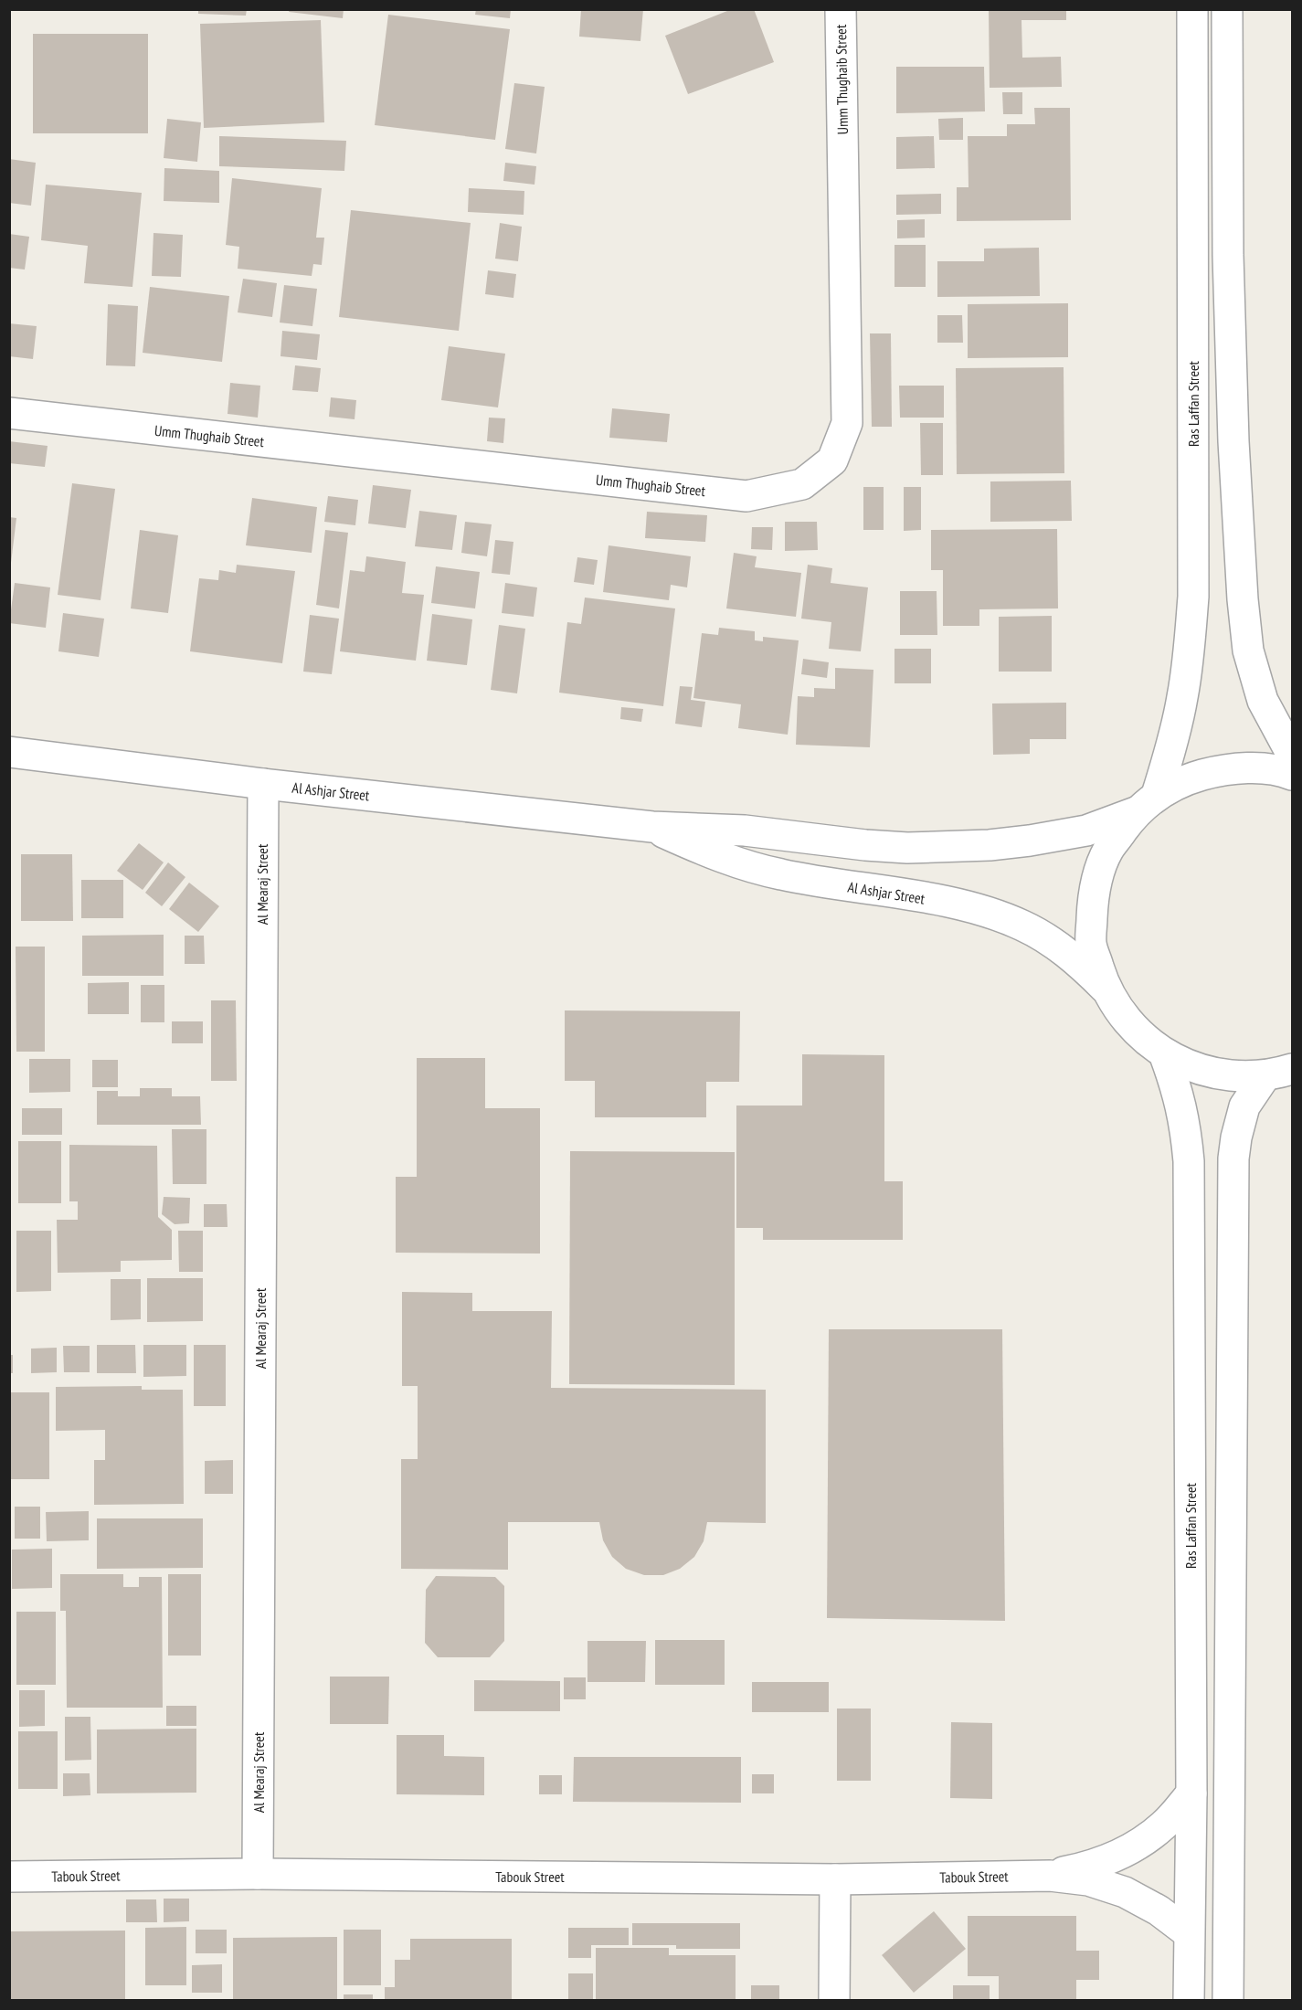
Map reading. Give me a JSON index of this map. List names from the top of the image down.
{
  "streets": {
    "street": [
      "Umm Thughaib Street",
      "Ras Laffan Street",
      "Al Ashjar Street",
      "Al Mearaj Street",
      "Tabouk Street"
    ]
  },
  "crossings": [
    ["Ras Laffan Street", "Al Ashjar Street"],
    ["Ras Laffan Street", "Tabouk Street"],
    ["Al Ashjar Street", "Al Mearaj Street"],
    ["Al Mearaj Street", "Tabouk Street"]
  ]
}
